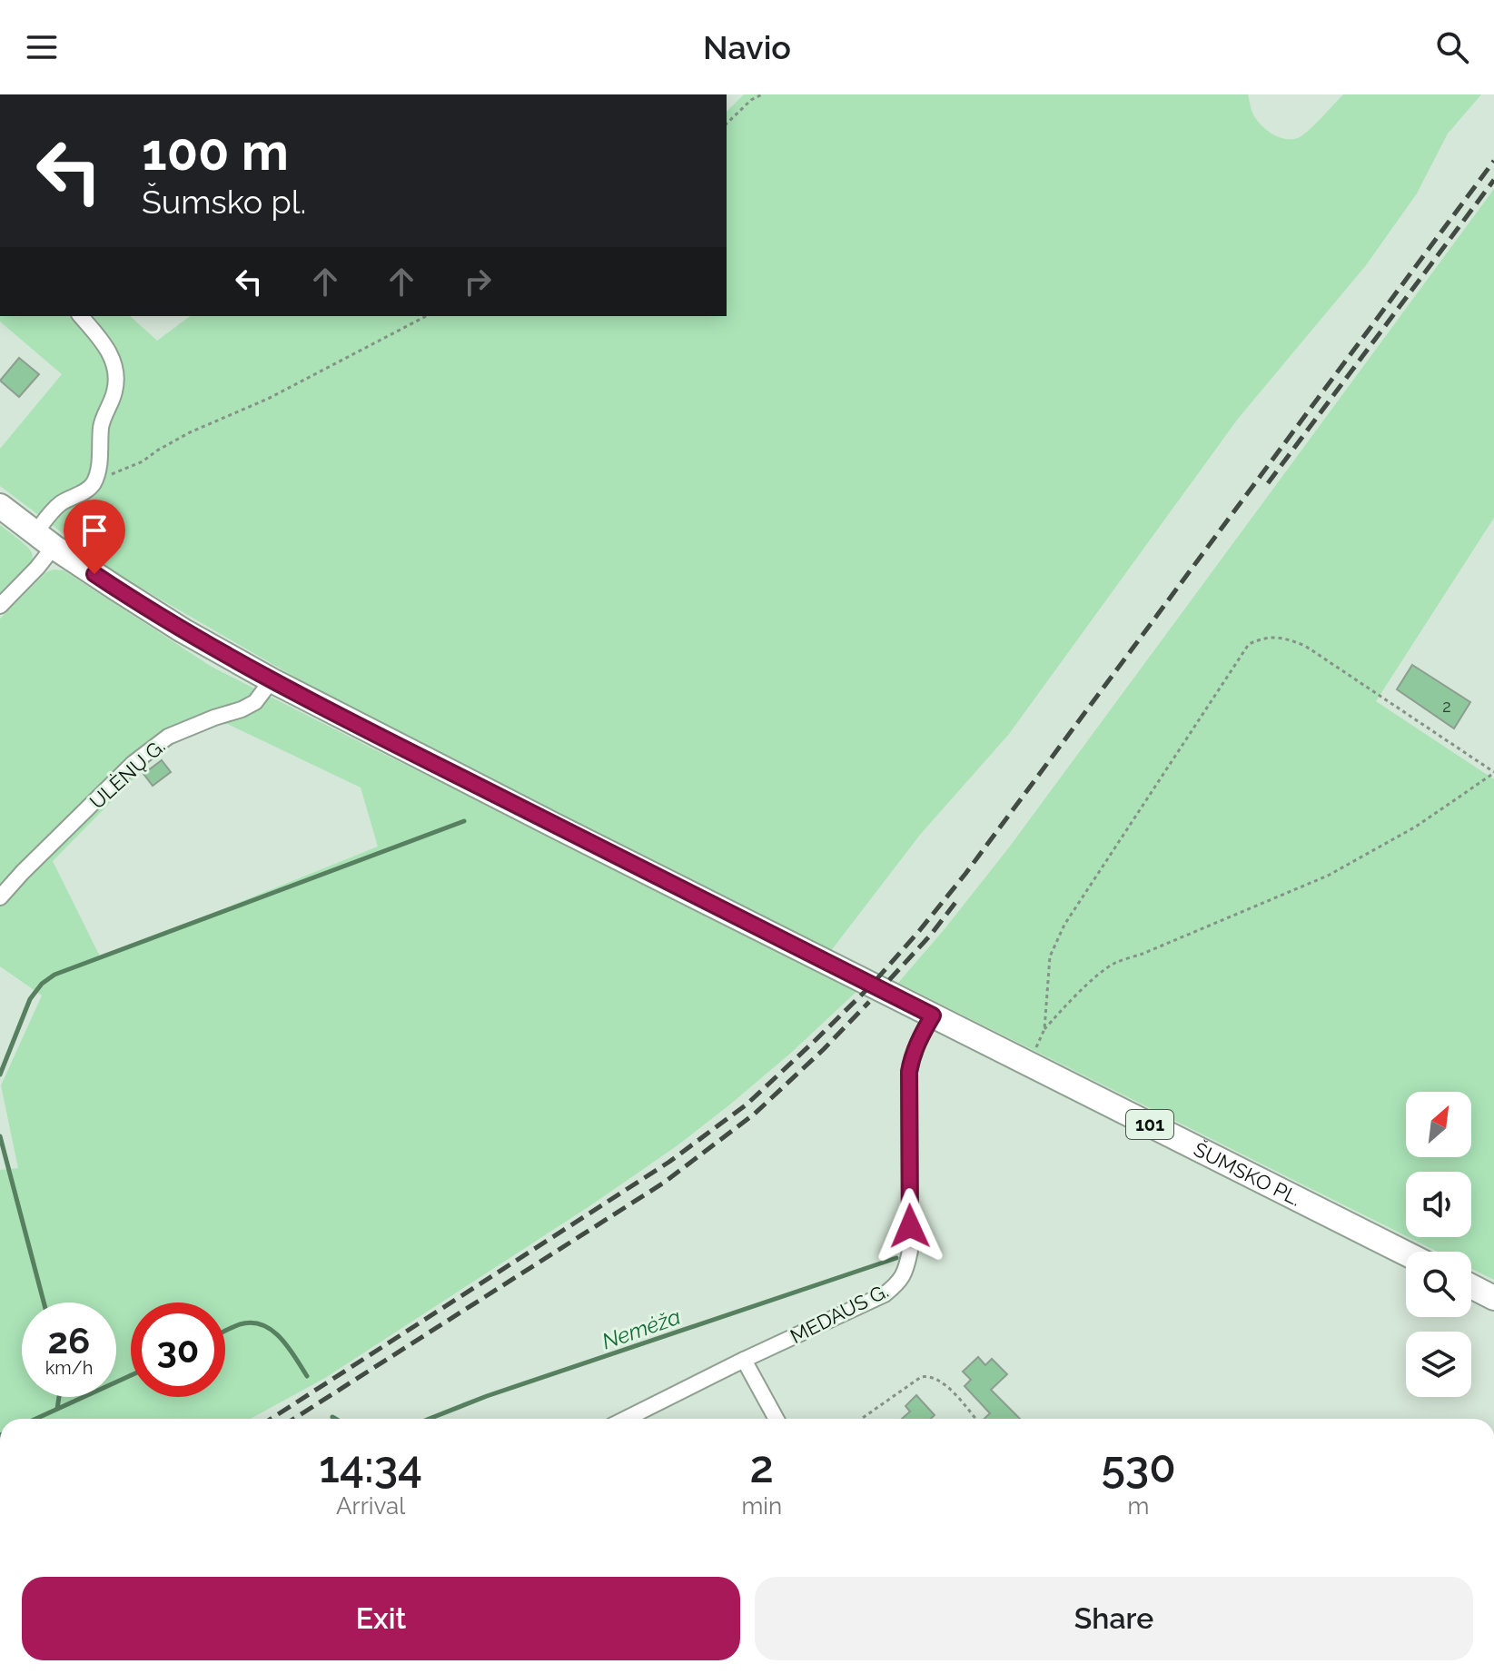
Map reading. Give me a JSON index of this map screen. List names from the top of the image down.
{
  "streets": {
    "main road": ["101", "ŠUMSKO PL."],
    "street": ["ULĖNŲ G.", "MEDAUS G."]
  },
  "crossings": [
    ["ULĖNŲ G.", "101"],
    ["ULĖNŲ G.", "ŠUMSKO PL."],
    ["101", "ŠUMSKO PL."],
    ["ŠUMSKO PL.", "MEDAUS G."]
  ],
  "water": ["Nemėža"],
  "house_numbers": ["2"],
  "north": "top right",
  "page": {
    "header": "Navio",
    "turn": ["100 m", "Šumsko pl."],
    "speed": "26 km/h",
    "limit": "30",
    "eta": [
      "14:34",
      "Arrival",
      "2",
      "min",
      "530",
      "m"
    ],
    "buttons": ["Exit", "Share"]
  }
}
